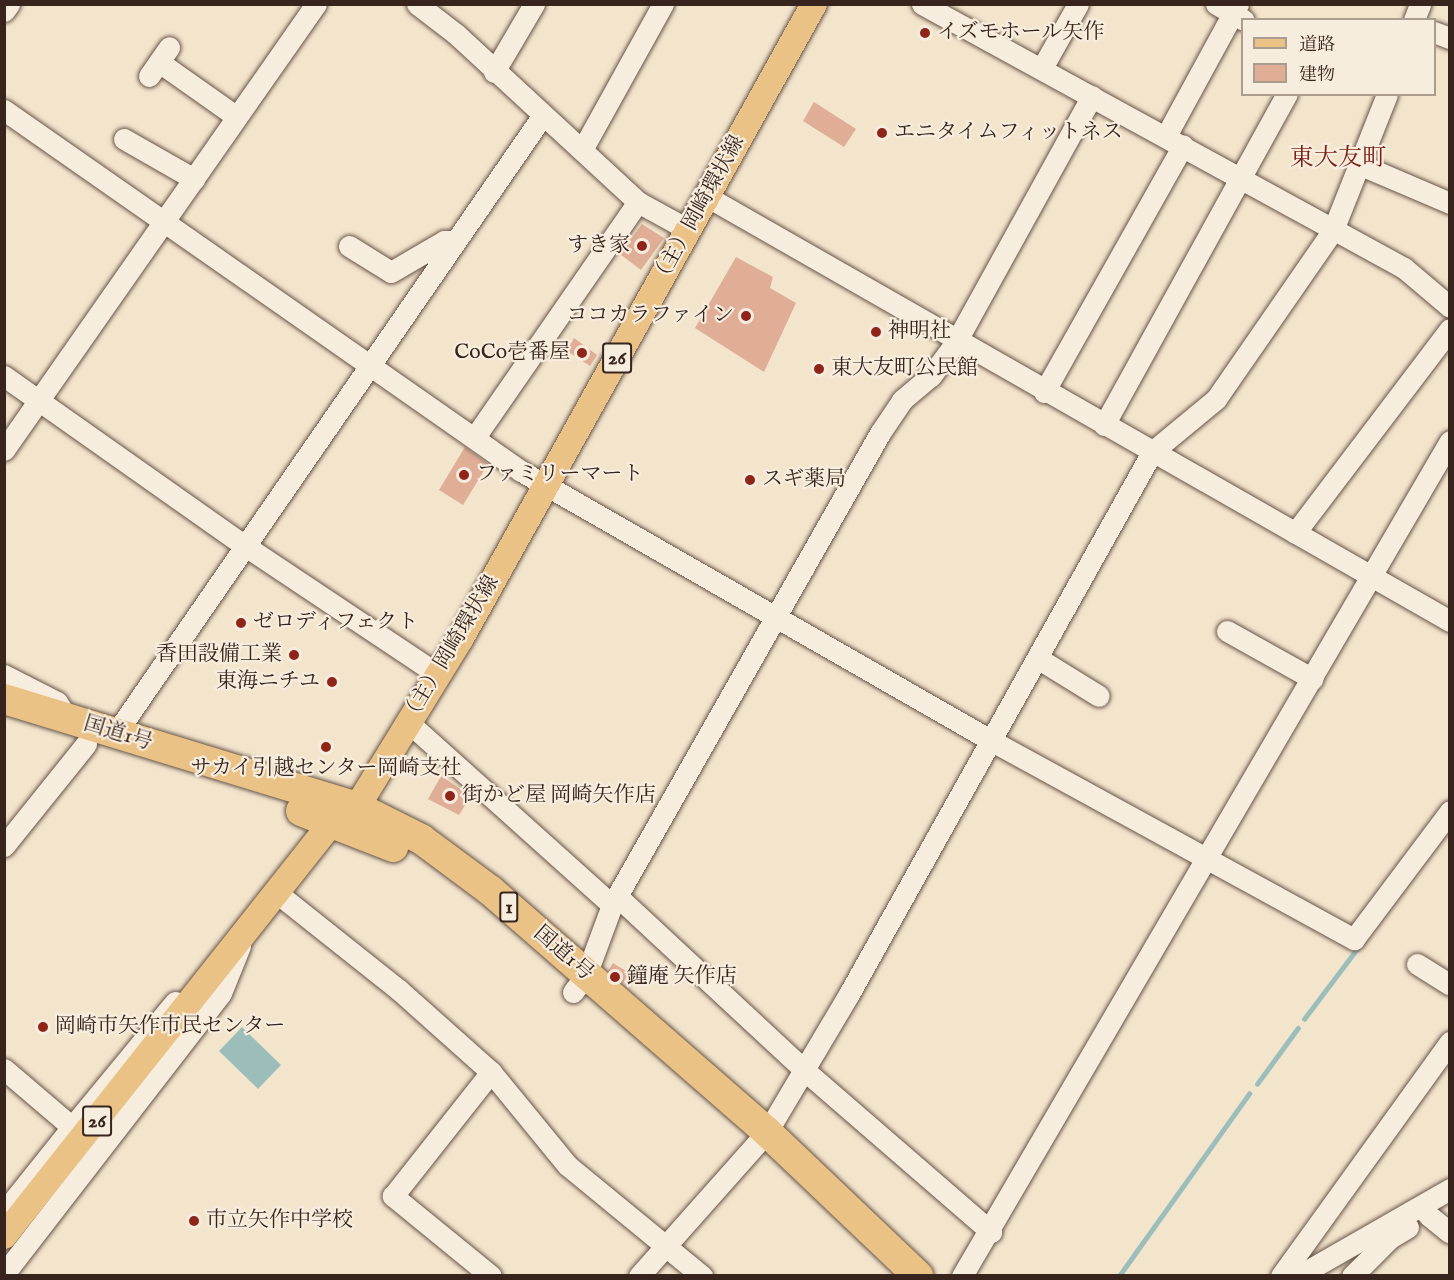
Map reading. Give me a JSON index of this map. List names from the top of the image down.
{
  "streets": {
    "highway": ["国道1号", "1"],
    "main road": ["（主）岡崎環状線", "26"]
  },
  "crossings": [
    ["（主）岡崎環状線", "国道1号"]
  ],
  "districts": ["東大友町"],
  "places": [
    "イズモホール矢作",
    "エニタイムフィットネス",
    "すき家",
    "ココカラファイン",
    "神明社",
    "CoCo壱番屋",
    "東大友町公民館",
    "ファミリーマート",
    "スギ薬局",
    "ゼロディフェクト",
    "香田設備工業",
    "東海ニチユ",
    "サカイ引越センター岡崎支社",
    "街かど屋 岡崎矢作店",
    "鐘庵 矢作店",
    "岡崎市矢作市民センター",
    "市立矢作中学校"
  ],
  "legend": ["道路", "建物"]
}
